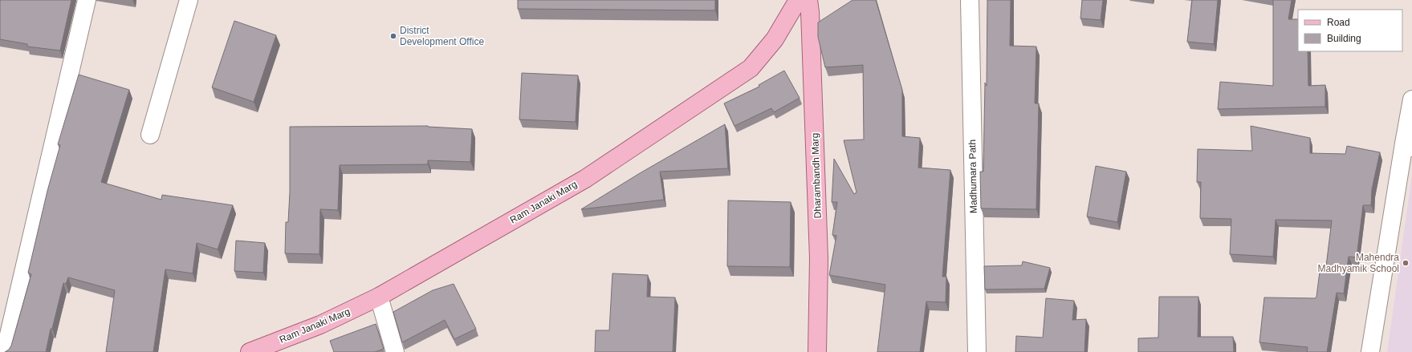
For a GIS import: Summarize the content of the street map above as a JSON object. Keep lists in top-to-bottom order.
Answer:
{
  "streets": {
    "main road": ["Dharambandh Marg", "Ram Janaki Marg"],
    "street": ["Madhumara Path"]
  },
  "places": ["District Development Office", "Mahendra Madhyamik School"],
  "legend": ["Road", "Building"]
}
